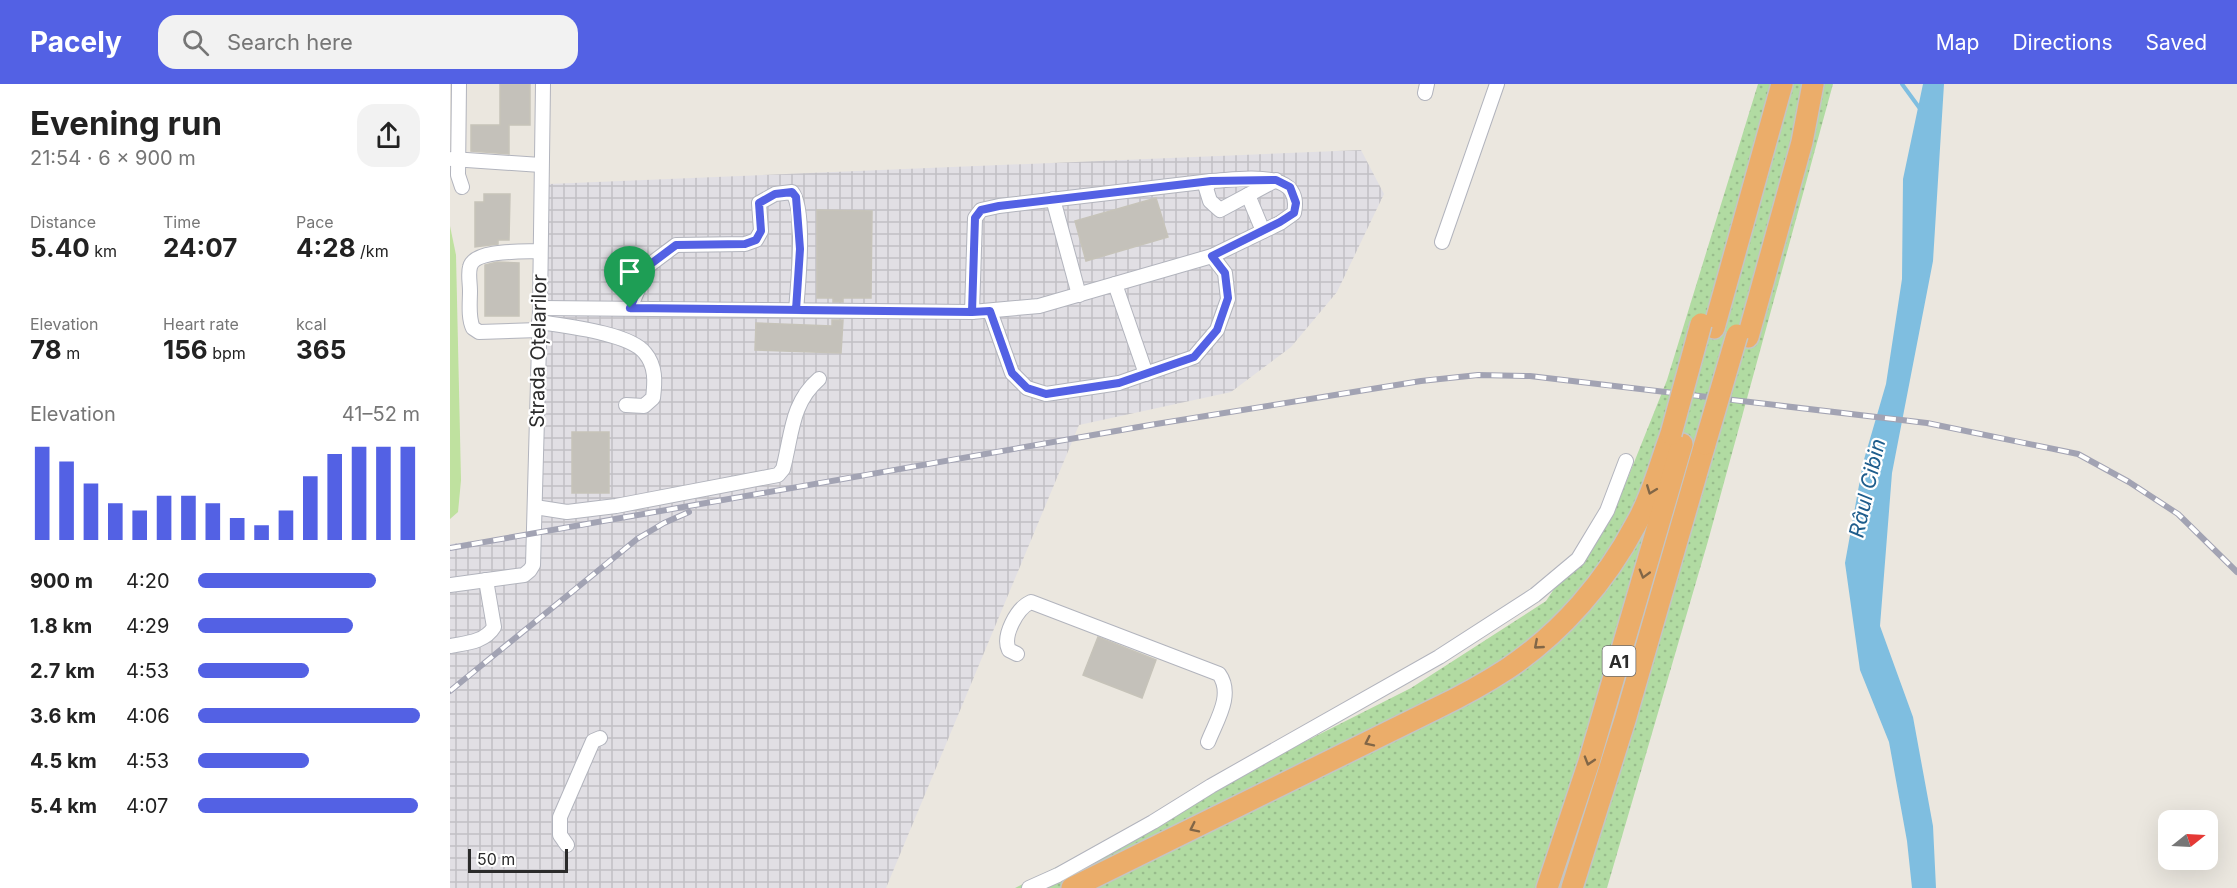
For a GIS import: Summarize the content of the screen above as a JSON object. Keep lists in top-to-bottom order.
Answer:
{
  "streets": {
    "highway": ["A1"],
    "street": ["Strada Oțelarilor"]
  },
  "water": ["Râul Cibin"],
  "scale_bar": "50 m",
  "north": "right",
  "page": {
    "header": "Pacely",
    "search": "Search here",
    "nav": ["Map", "Directions", "Saved"],
    "heading": ["Evening run", "21:54 · 6 × 900 m"],
    "stats": [
      ["Distance", "5.40 km"],
      ["Time", "24:07"],
      ["Pace", "4:28 /km"],
      ["Elevation", "78 m"],
      ["Heart rate", "156 bpm"],
      ["kcal", "365"]
    ],
    "chart": ["Elevation", "41–52 m"],
    "list": [
      {
        "name": "900 m",
        "note": "4:20"
      },
      {
        "name": "1.8 km",
        "note": "4:29"
      },
      {
        "name": "2.7 km",
        "note": "4:53"
      },
      {
        "name": "3.6 km",
        "note": "4:06"
      },
      {
        "name": "4.5 km",
        "note": "4:53"
      },
      {
        "name": "5.4 km",
        "note": "4:07"
      }
    ],
    "scale": "50 m"
  }
}
